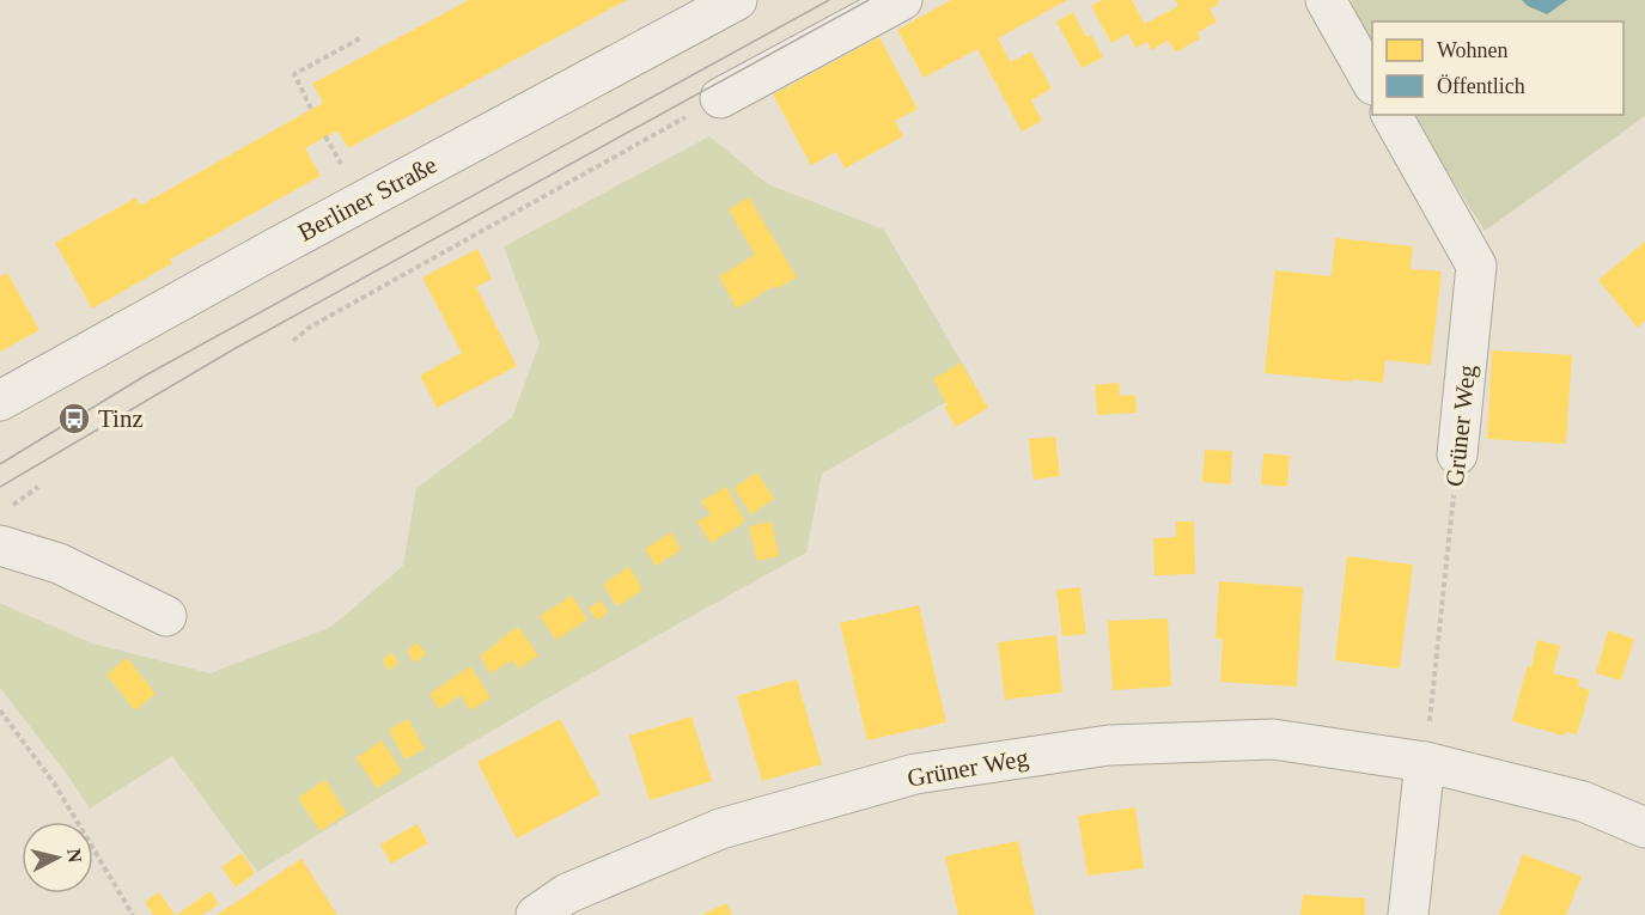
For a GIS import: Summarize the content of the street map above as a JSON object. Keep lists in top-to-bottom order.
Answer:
{
  "streets": {
    "street": ["Berliner Straße", "Grüner Weg"]
  },
  "places": {
    "bus stop": ["Tinz"]
  },
  "legend": ["Wohnen", "Öffentlich"],
  "north": "right"
}
